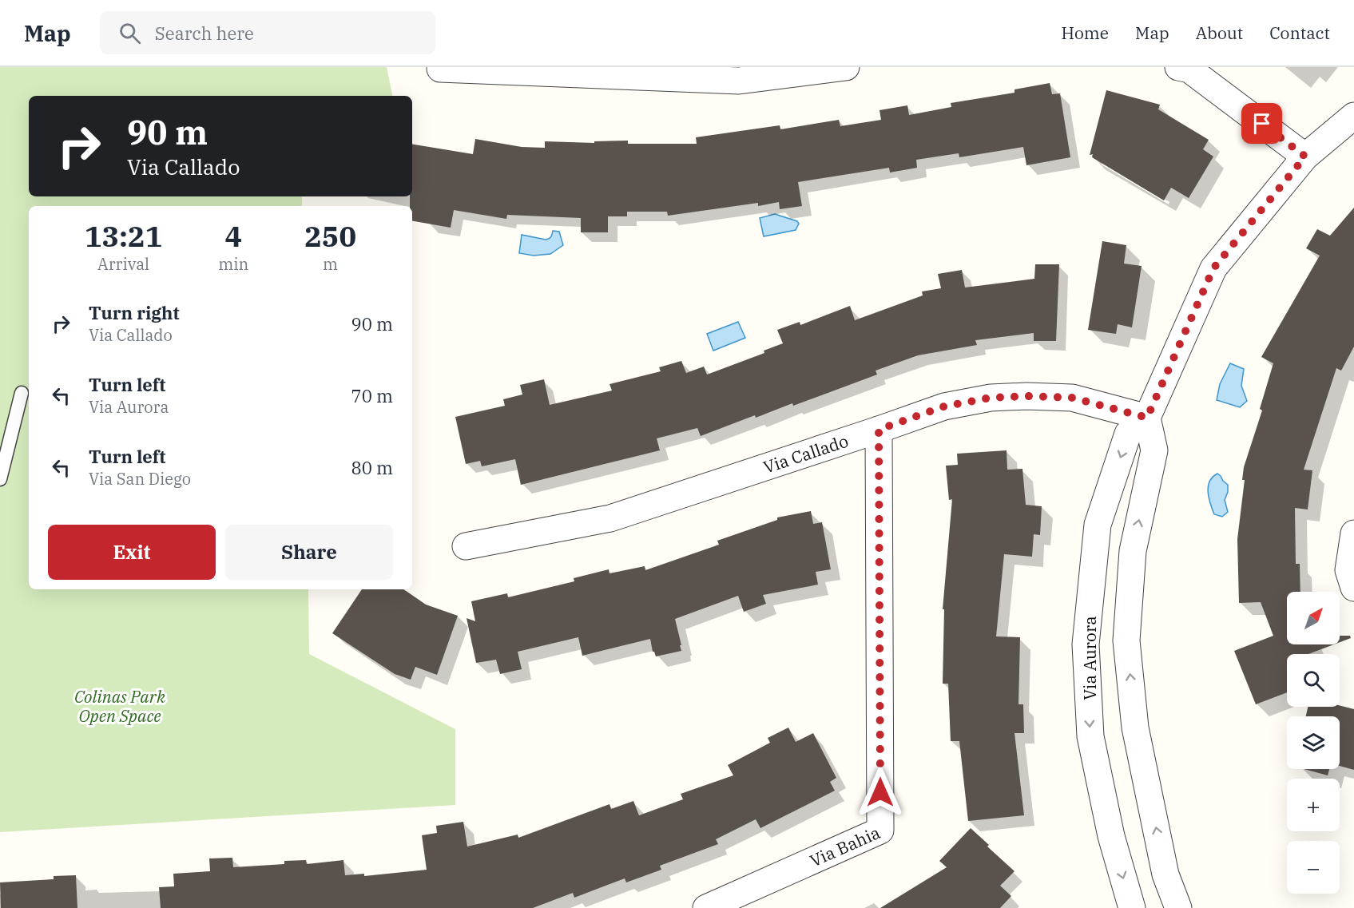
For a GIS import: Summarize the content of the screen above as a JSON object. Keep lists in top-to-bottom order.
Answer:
{
  "streets": {
    "street": ["Via Callado", "Via Aurora", "Via Bahia"]
  },
  "crossings": [
    ["Via Callado", "Via Aurora"],
    ["Via Callado", "Via Bahia"]
  ],
  "parks": ["Colinas Park Open Space"],
  "north": "top right",
  "page": {
    "header": "Map",
    "search": "Search here",
    "nav": [
      "Home",
      "Map",
      "About",
      "Contact"
    ],
    "turn": ["90 m", "Via Callado"],
    "eta": [
      "13:21",
      "Arrival",
      "4",
      "min",
      "250",
      "m"
    ],
    "list": [
      {
        "name": "Turn right",
        "note": "Via Callado",
        "value": "90 m"
      },
      {
        "name": "Turn left",
        "note": "Via Aurora",
        "value": "70 m"
      },
      {
        "name": "Turn left",
        "note": "Via San Diego",
        "value": "80 m"
      }
    ],
    "buttons": ["Exit", "Share"],
    "map_buttons": ["+", "−"]
  }
}
